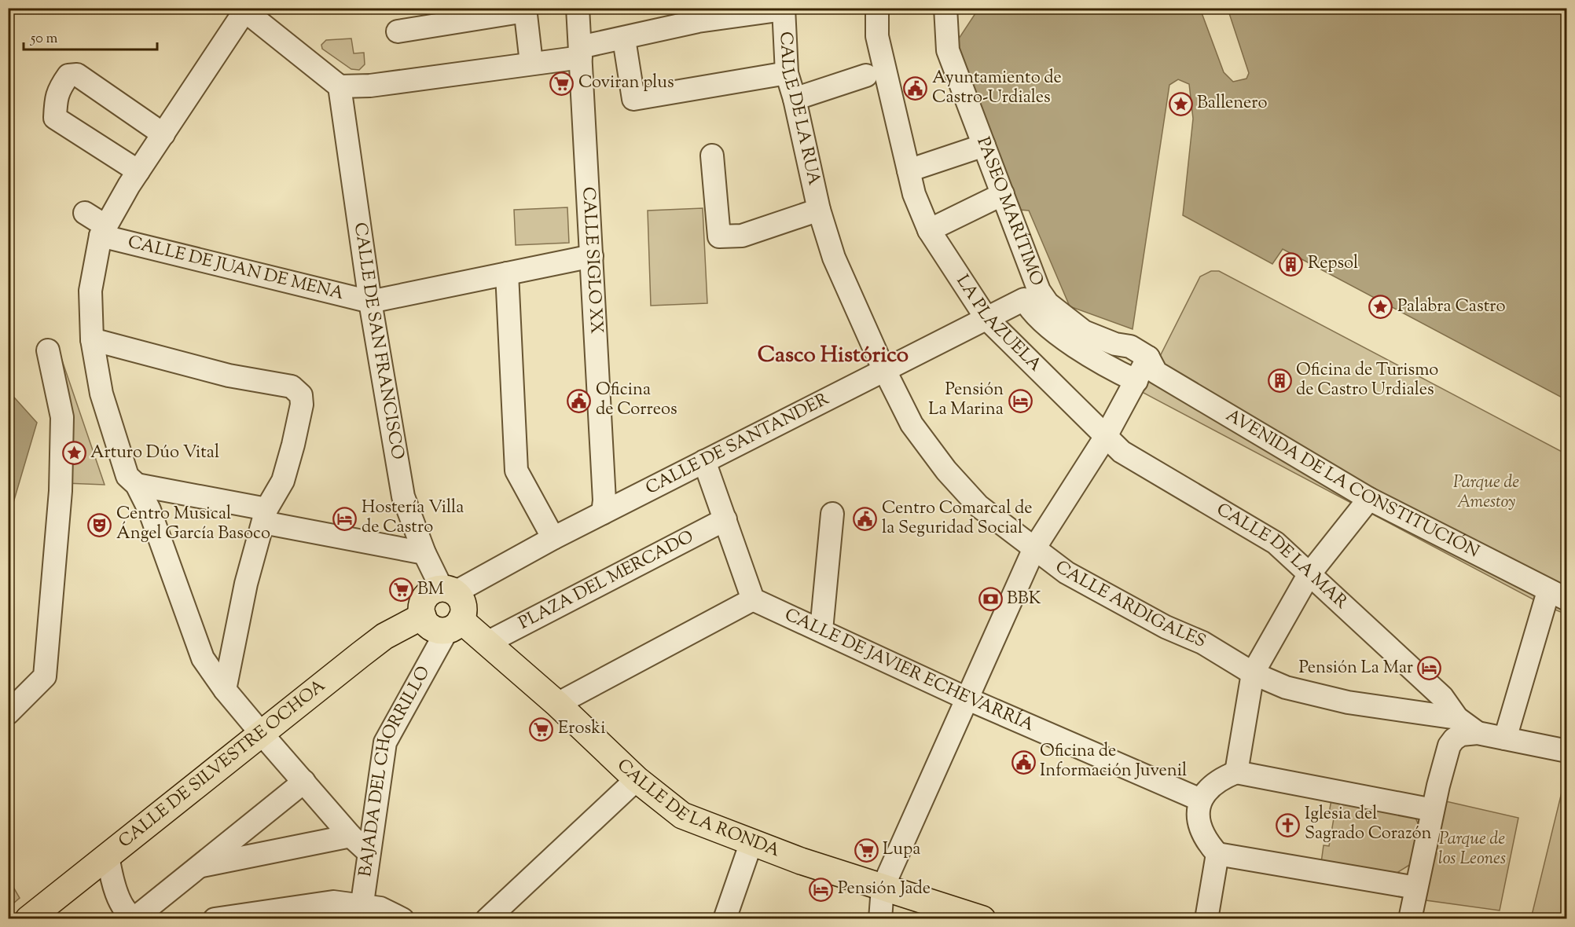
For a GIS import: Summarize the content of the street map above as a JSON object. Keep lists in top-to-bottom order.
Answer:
{
  "streets": {
    "highway": ["CALLE DE SILVESTRE OCHOA", "CALLE DE LA RONDA"],
    "street": [
      "CALLE DE LA RUA",
      "PASEO MARÍTIMO",
      "CALLE SIGLO XX",
      "CALLE DE JUAN DE MENA",
      "LA PLAZUELA",
      "CALLE DE SAN FRANCISCO",
      "CALLE DE SANTANDER",
      "AVENIDA DE LA CONSTITUCIÓN",
      "CALLE DE LA MAR",
      "PLAZA DEL MERCADO",
      "CALLE ARDIGALES",
      "CALLE DE JAVIER ECHEVARRÍA",
      "BAJADA DEL CHORRILLO"
    ]
  },
  "crossings": [
    ["CALLE DE LA RUA", "CALLE DE SANTANDER"],
    ["CALLE DE LA RUA", "CALLE ARDIGALES"],
    ["PASEO MARÍTIMO", "AVENIDA DE LA CONSTITUCIÓN"],
    ["CALLE SIGLO XX", "CALLE DE JUAN DE MENA"],
    ["CALLE SIGLO XX", "CALLE DE SANTANDER"],
    ["CALLE DE JUAN DE MENA", "CALLE DE SAN FRANCISCO"],
    ["LA PLAZUELA", "CALLE DE SANTANDER"],
    ["LA PLAZUELA", "CALLE DE LA MAR"],
    ["CALLE DE SAN FRANCISCO", "CALLE DE SANTANDER"],
    ["CALLE DE SAN FRANCISCO", "CALLE DE SILVESTRE OCHOA"],
    ["CALLE DE SAN FRANCISCO", "BAJADA DEL CHORRILLO"],
    ["CALLE DE SAN FRANCISCO", "CALLE DE LA RONDA"],
    ["CALLE DE SANTANDER", "CALLE ARDIGALES"],
    ["CALLE DE SANTANDER", "CALLE DE SILVESTRE OCHOA"],
    ["CALLE DE SANTANDER", "BAJADA DEL CHORRILLO"],
    ["CALLE DE SANTANDER", "CALLE DE LA RONDA"],
    ["CALLE DE LA MAR", "CALLE ARDIGALES"],
    ["PLAZA DEL MERCADO", "CALLE DE LA RONDA"],
    ["CALLE DE SILVESTRE OCHOA", "BAJADA DEL CHORRILLO"],
    ["CALLE DE SILVESTRE OCHOA", "CALLE DE LA RONDA"],
    ["BAJADA DEL CHORRILLO", "CALLE DE LA RONDA"]
  ],
  "districts": ["Casco Histórico"],
  "parks": ["Parque de Amestoy", "Parque de los Leones"],
  "places": {
    "supermarket": [
      "Coviran plus",
      "BM",
      "Eroski",
      "Lupa"
    ],
    "public building": [
      "Ayuntamiento de Castro-Urdiales",
      "Oficina de Correos",
      "Centro Comarcal de la Seguridad Social",
      "Oficina de Información Juvenil"
    ],
    "place": ["Ballenero", "Palabra Castro", "Arturo Dúo Vital"],
    "building": ["Repsol", "Oficina de Turismo de Castro Urdiales"],
    "hotel": [
      "Pensión La Marina",
      "Hostería Villa de Castro",
      "Pensión La Mar",
      "Pensión Jade"
    ],
    "theatre": ["Centro Musical Ángel García Basoco"],
    "bank": ["BBK"],
    "church": ["Iglesia del Sagrado Corazón"]
  },
  "scale_bar": "50 m"
}
